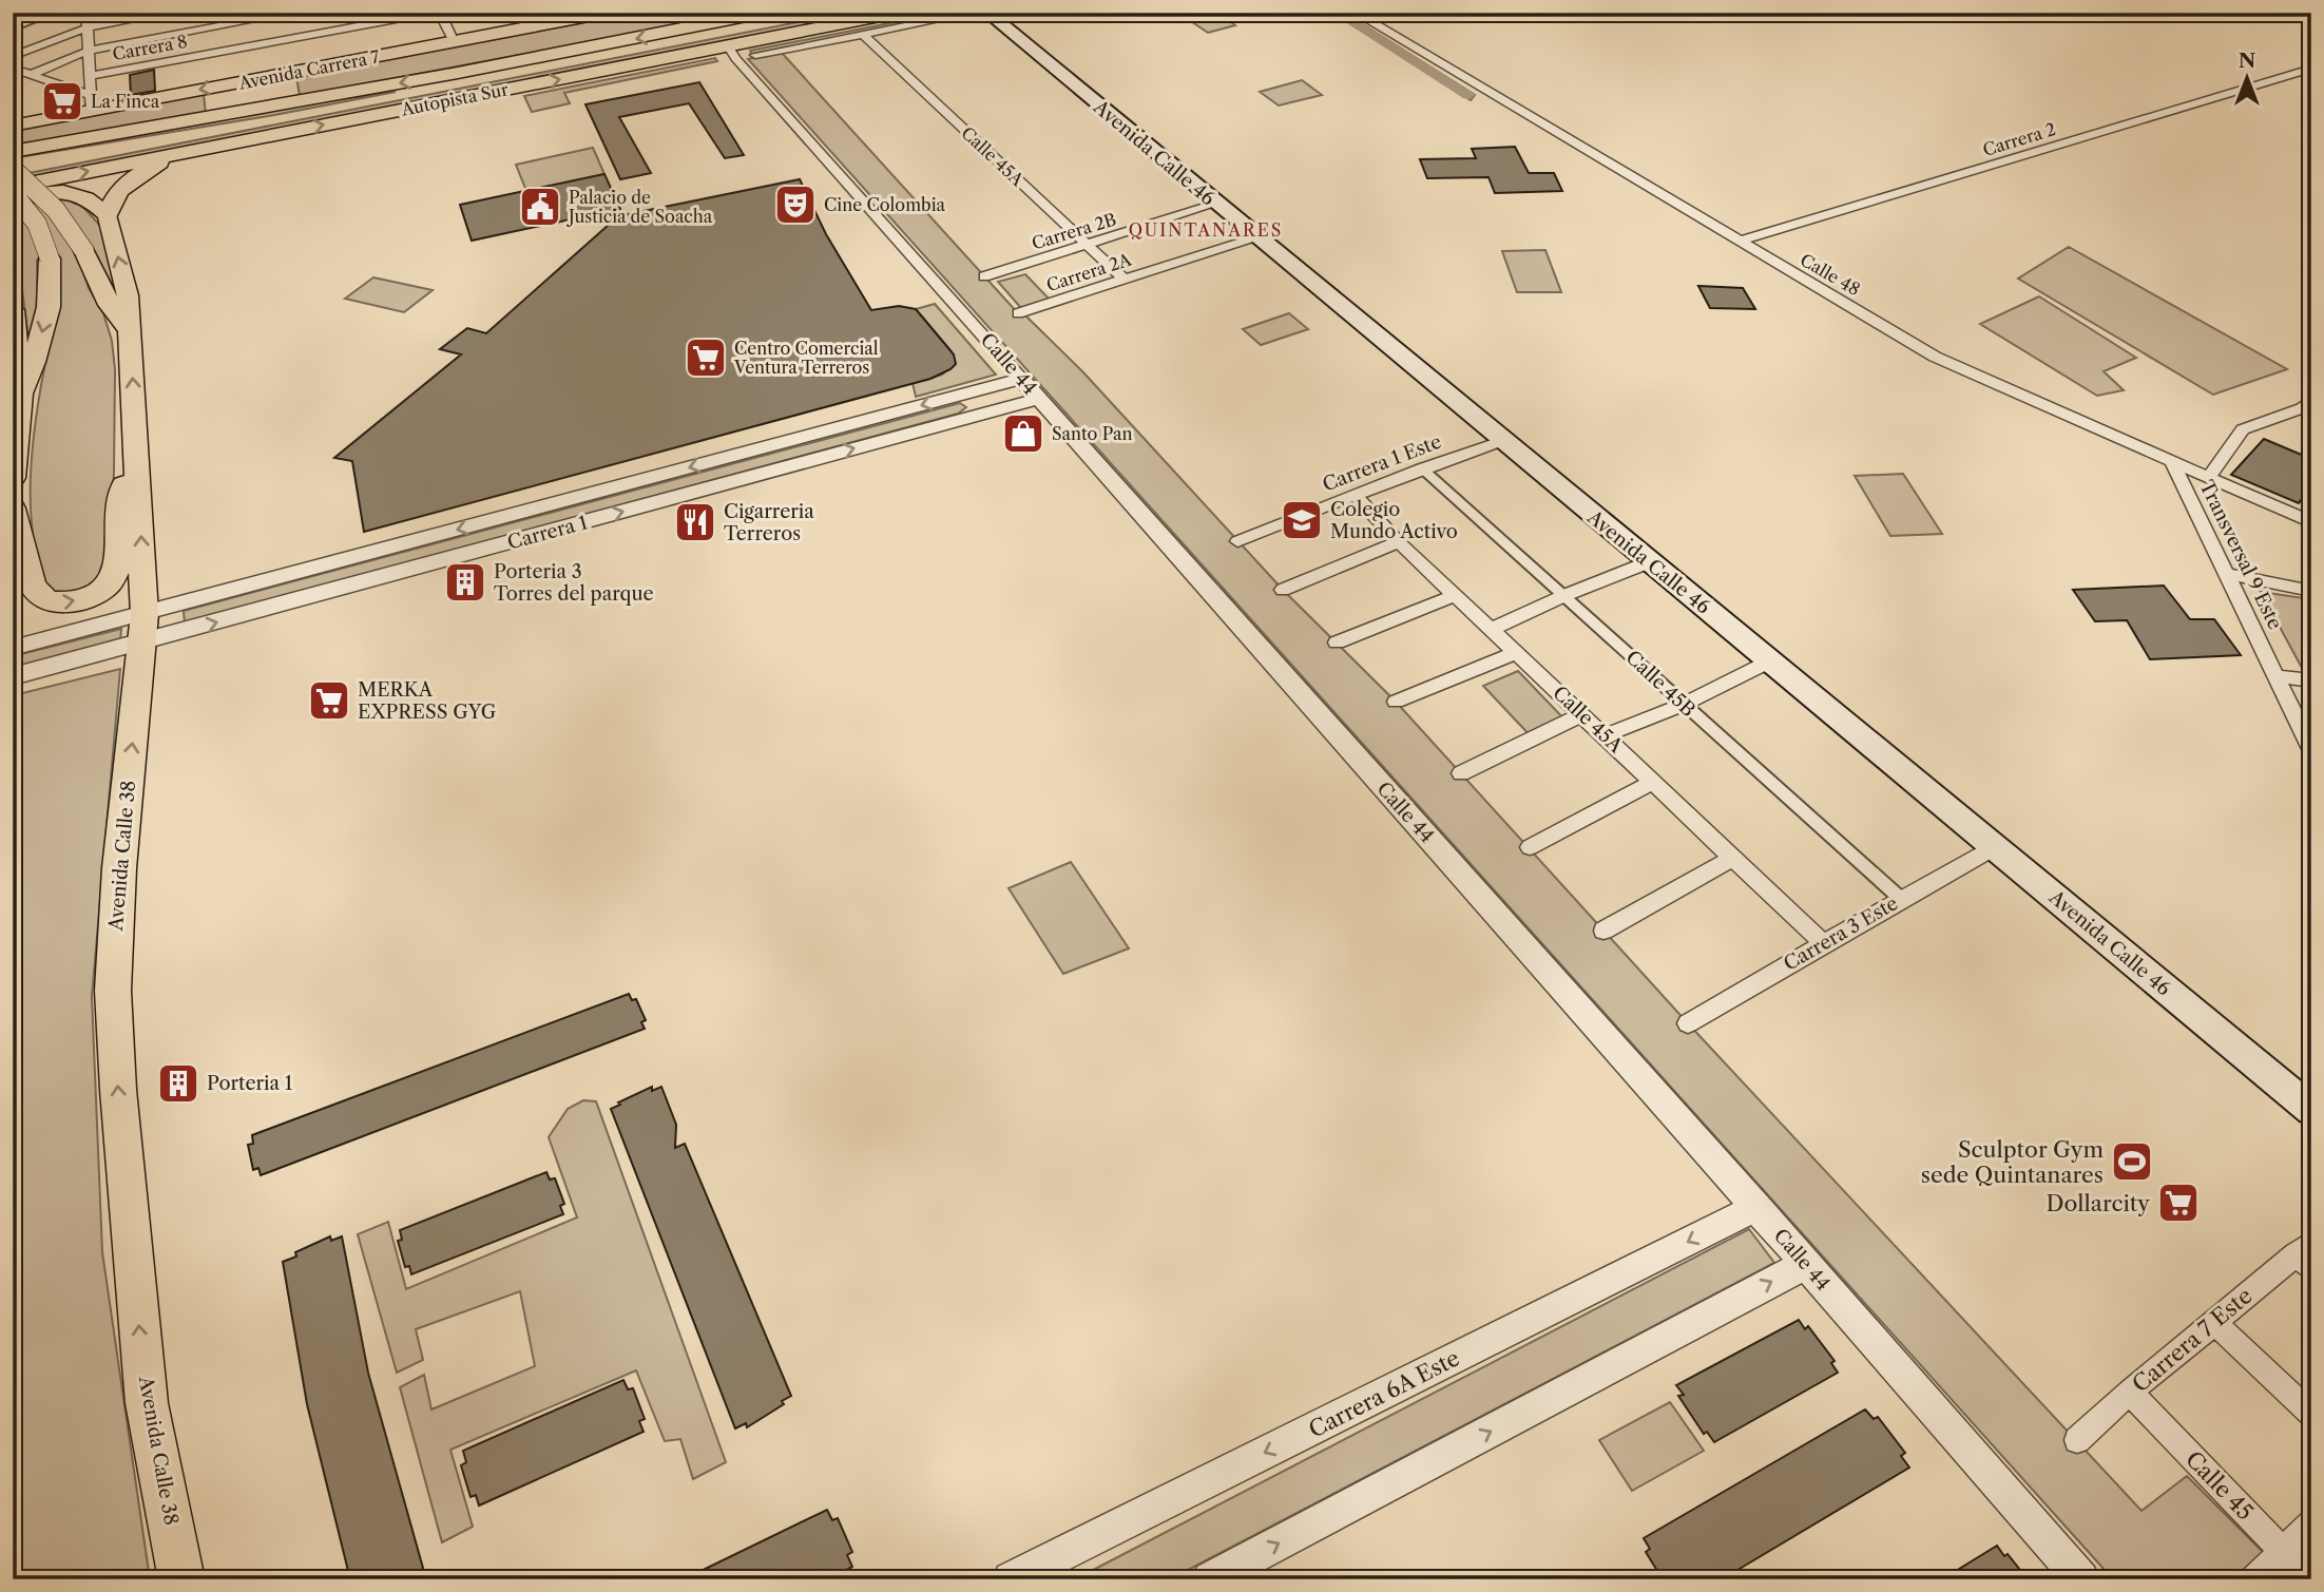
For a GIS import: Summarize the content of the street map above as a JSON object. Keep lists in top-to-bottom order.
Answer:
{
  "streets": {
    "main road": [
      "Avenida Carrera 7",
      "Autopista Sur",
      "Avenida Calle 46",
      "Avenida Calle 38"
    ],
    "street": [
      "Carrera 8",
      "Carrera 2",
      "Calle 45A",
      "Carrera 2B",
      "Carrera 2A",
      "Calle 48",
      "Calle 44",
      "Carrera 1 Este",
      "Carrera 1",
      "Transversal 9 Este",
      "Calle 45B",
      "Carrera 3 Este",
      "Carrera 7 Este",
      "Carrera 6A Este",
      "Calle 45"
    ]
  },
  "crossings": [
    ["Autopista Sur", "Calle 44"],
    ["Carrera 2", "Calle 48"],
    ["Avenida Calle 46", "Carrera 2B"],
    ["Avenida Calle 46", "Carrera 2A"],
    ["Avenida Calle 46", "Carrera 1 Este"],
    ["Avenida Calle 46", "Carrera 3 Este"],
    ["Calle 45A", "Carrera 2B"],
    ["Calle 45A", "Carrera 2A"],
    ["Calle 45A", "Carrera 1 Este"],
    ["Calle 45A", "Carrera 3 Este"],
    ["Calle 48", "Transversal 9 Este"],
    ["Calle 44", "Carrera 1"],
    ["Calle 44", "Carrera 6A Este"],
    ["Carrera 1 Este", "Calle 45B"],
    ["Carrera 1", "Avenida Calle 38"],
    ["Calle 45B", "Carrera 3 Este"],
    ["Carrera 7 Este", "Calle 45"]
  ],
  "one_way": ["Avenida Carrera 7", "Avenida Calle 38"],
  "districts": ["QUINTANARES"],
  "places": {
    "supermarket": [
      "La Finca",
      "Centro Comercial Ventura Terreros",
      "MERKA EXPRESS GYG",
      "Dollarcity"
    ],
    "theatre": ["Cine Colombia"],
    "public building": ["Palacio de Justicia de Soacha"],
    "shop": ["Santo Pan"],
    "school or university": ["Colegio Mundo Activo"],
    "restaurant": ["Cigarreria Terreros"],
    "building": ["Porteria 3 Torres del parque", "Porteria 1"],
    "sports": ["Sculptor Gym sede Quintanares"]
  },
  "north": "top"
}
